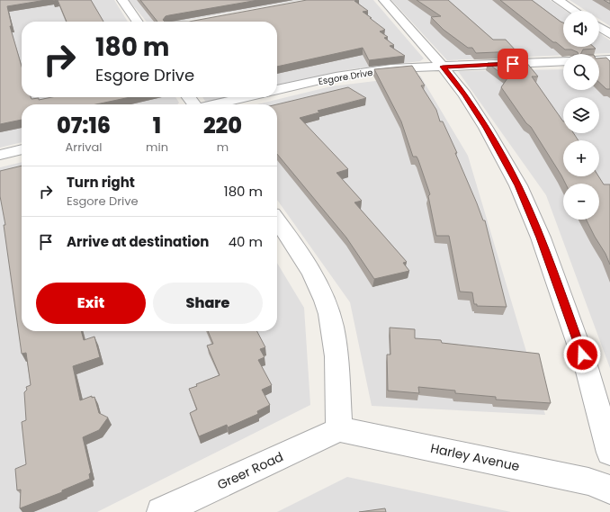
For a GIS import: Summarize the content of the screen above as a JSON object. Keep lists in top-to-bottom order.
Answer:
{
  "streets": {
    "street": ["Esgore Drive", "Harley Avenue", "Greer Road"]
  },
  "crossings": [
    ["Harley Avenue", "Greer Road"]
  ],
  "page": {
    "map_buttons": ["+", "−"],
    "turn": ["180 m", "Esgore Drive"],
    "eta": [
      "07:16",
      "Arrival",
      "1",
      "min",
      "220",
      "m"
    ],
    "list": [
      {
        "name": "Turn right",
        "note": "Esgore Drive",
        "value": "180 m"
      },
      {
        "name": "Arrive at destination",
        "value": "40 m"
      }
    ],
    "buttons": ["Exit", "Share"]
  }
}
